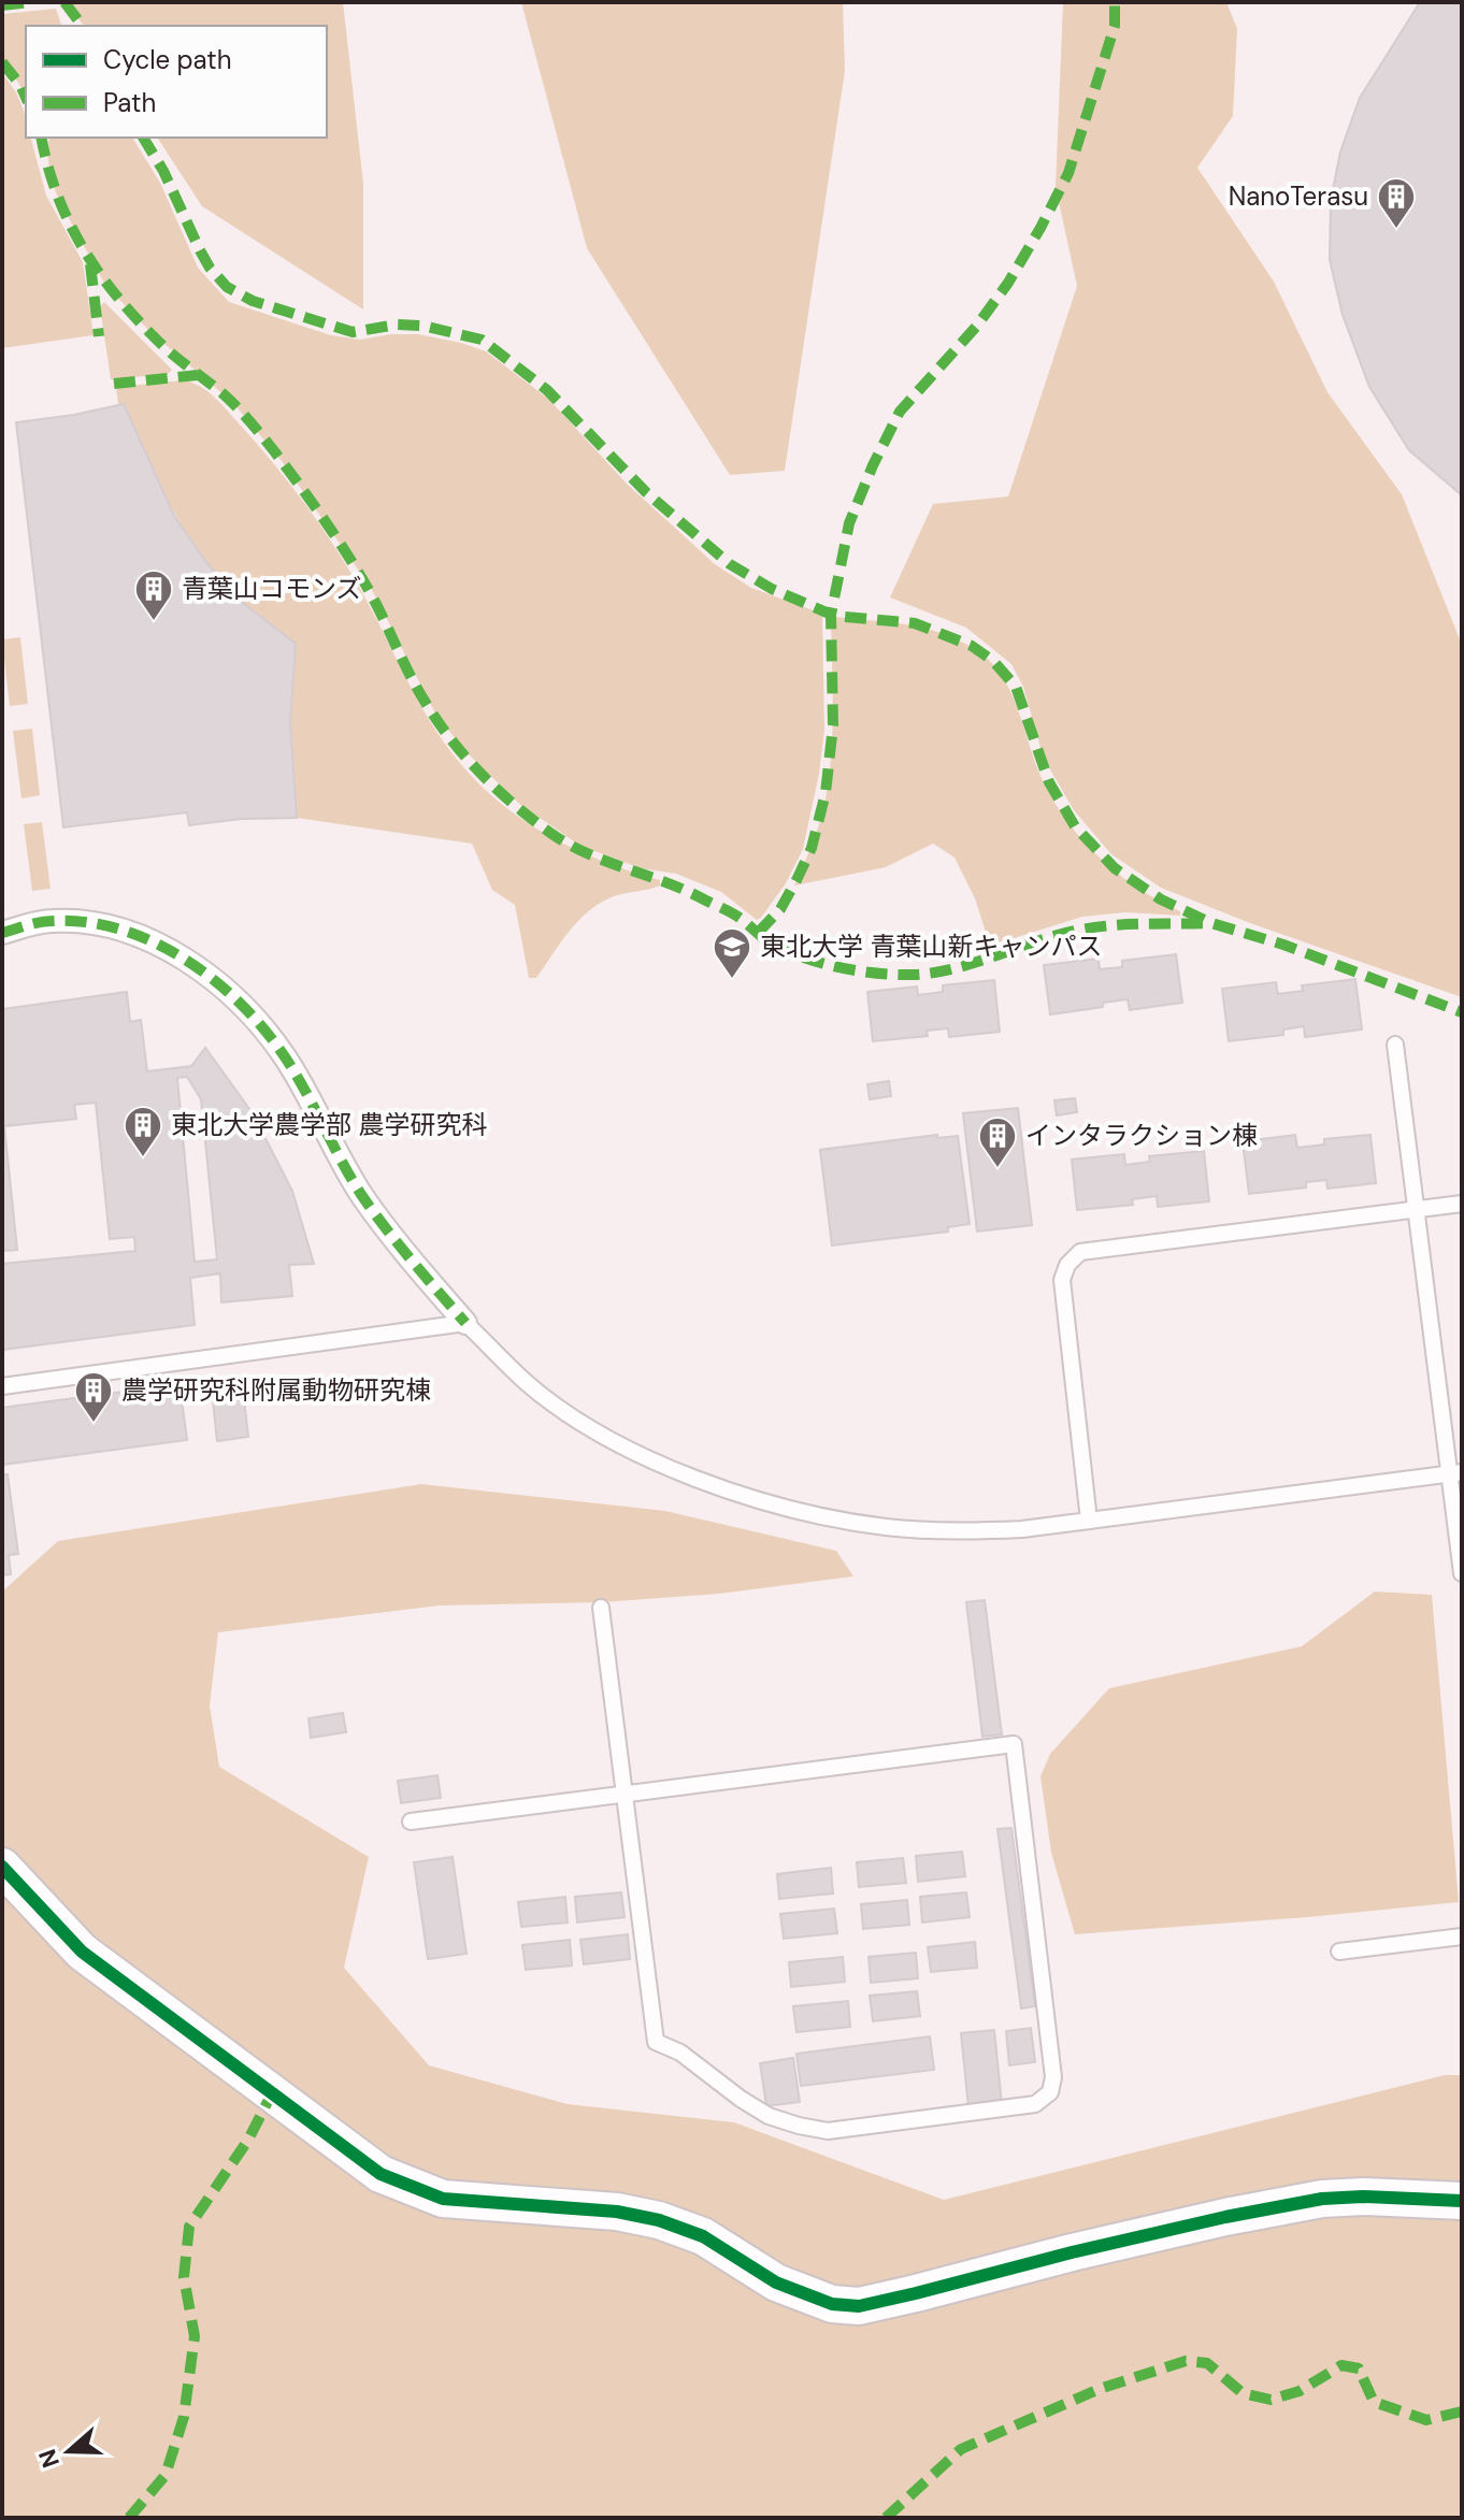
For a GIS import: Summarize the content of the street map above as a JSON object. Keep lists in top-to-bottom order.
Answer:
{
  "places": {
    "building": [
      "NanoTerasu",
      "青葉山コモンズ",
      "東北大学農学部 農学研究科",
      "インタラクション棟",
      "農学研究科附属動物研究棟"
    ],
    "school or university": ["東北大学 青葉山新キャンパス"]
  },
  "legend": ["Cycle path", "Path"],
  "north": "left"
}
